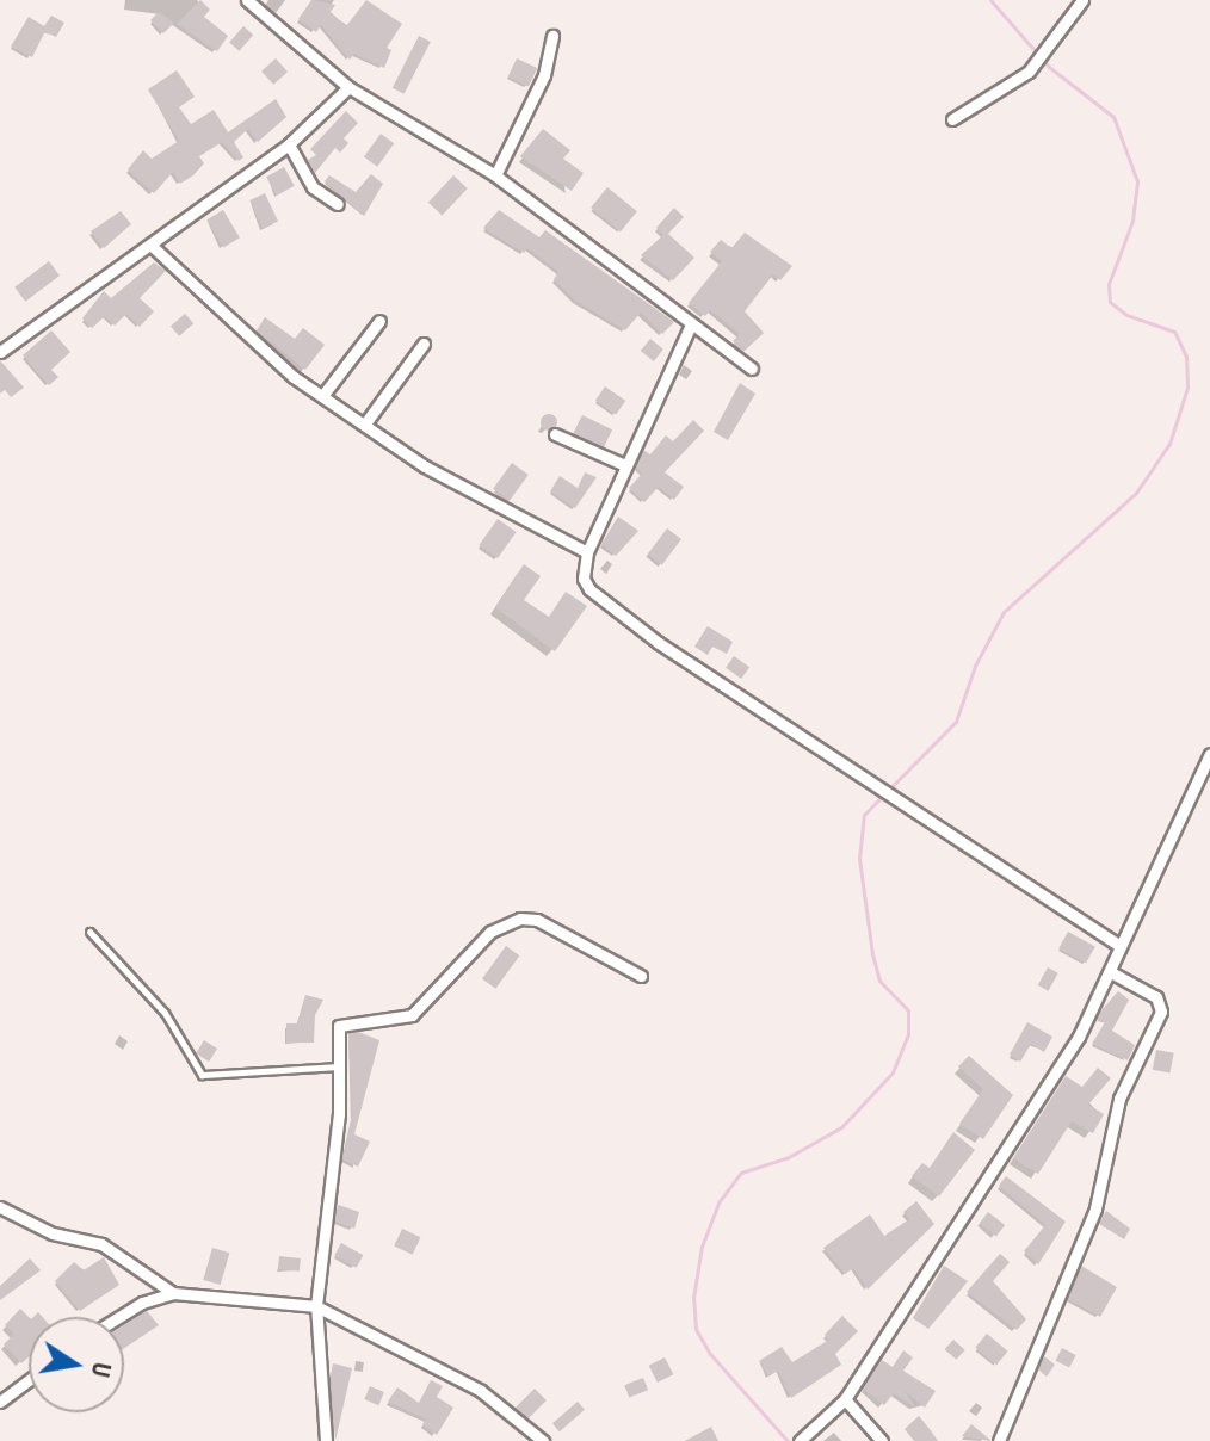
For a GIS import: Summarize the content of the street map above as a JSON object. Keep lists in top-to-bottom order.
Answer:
{
  "north": "right"
}
